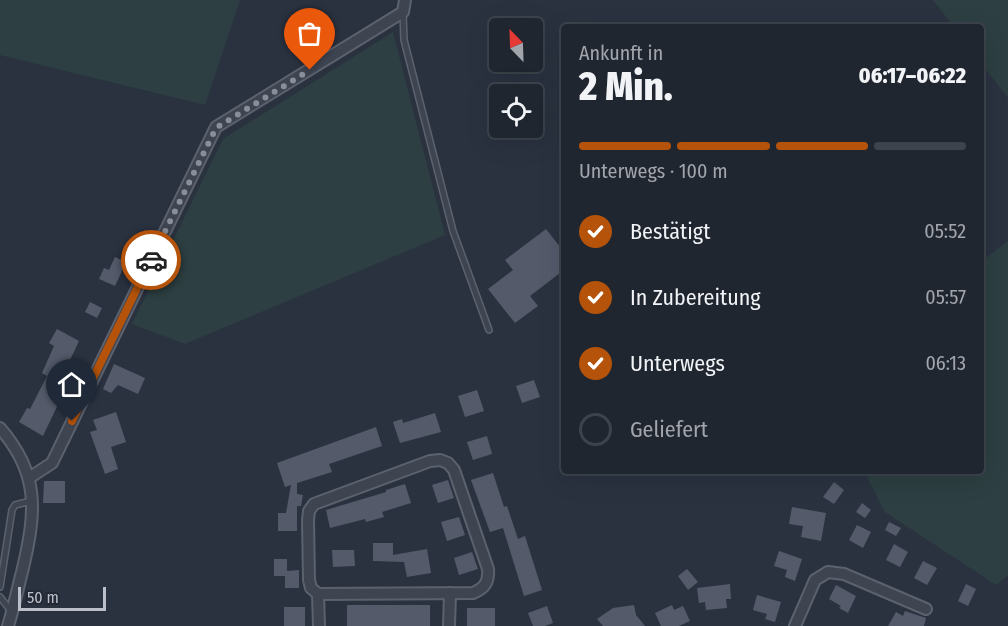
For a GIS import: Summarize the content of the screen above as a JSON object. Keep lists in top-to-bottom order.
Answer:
{
  "scale_bar": "50 m",
  "north": "top left",
  "page": {
    "heading": ["2 Min.", "Ankunft in", "06:17–06:22"],
    "bar": "Unterwegs · 100 m",
    "list": [
      ["Bestätigt", "05:52"],
      ["In Zubereitung", "05:57"],
      ["Unterwegs", "06:13"],
      "Geliefert"
    ],
    "scale": "50 m"
  }
}
